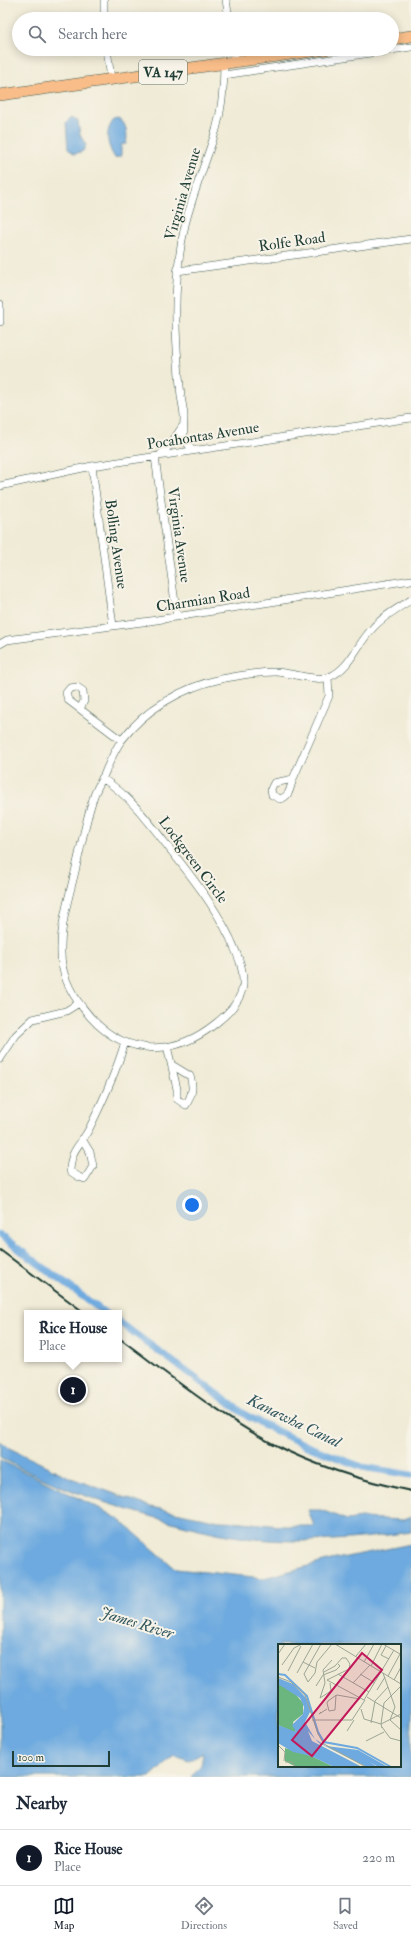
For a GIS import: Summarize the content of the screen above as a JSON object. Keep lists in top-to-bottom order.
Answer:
{
  "streets": {
    "main road": ["VA 147"],
    "street": [
      "Virginia Avenue",
      "Rolfe Road",
      "Pocahontas Avenue",
      "Bolling Avenue",
      "Charmian Road",
      "Lockgreen Circle"
    ]
  },
  "crossings": [
    ["VA 147", "Virginia Avenue"],
    ["Virginia Avenue", "Rolfe Road"],
    ["Virginia Avenue", "Pocahontas Avenue"],
    ["Virginia Avenue", "Charmian Road"],
    ["Pocahontas Avenue", "Bolling Avenue"],
    ["Bolling Avenue", "Charmian Road"]
  ],
  "water": ["Kanawha Canal", "James River"],
  "scale_bar": "100 m",
  "page": {
    "search": "Search here",
    "popup": ["Rice House", "Place"],
    "pins": "1",
    "scale": "100 m",
    "heading": "Nearby",
    "list": [
      {
        "mark": "1",
        "name": "Rice House",
        "note": "Place",
        "value": "220 m"
      }
    ],
    "nav": ["Map", "Directions", "Saved"]
  }
}
